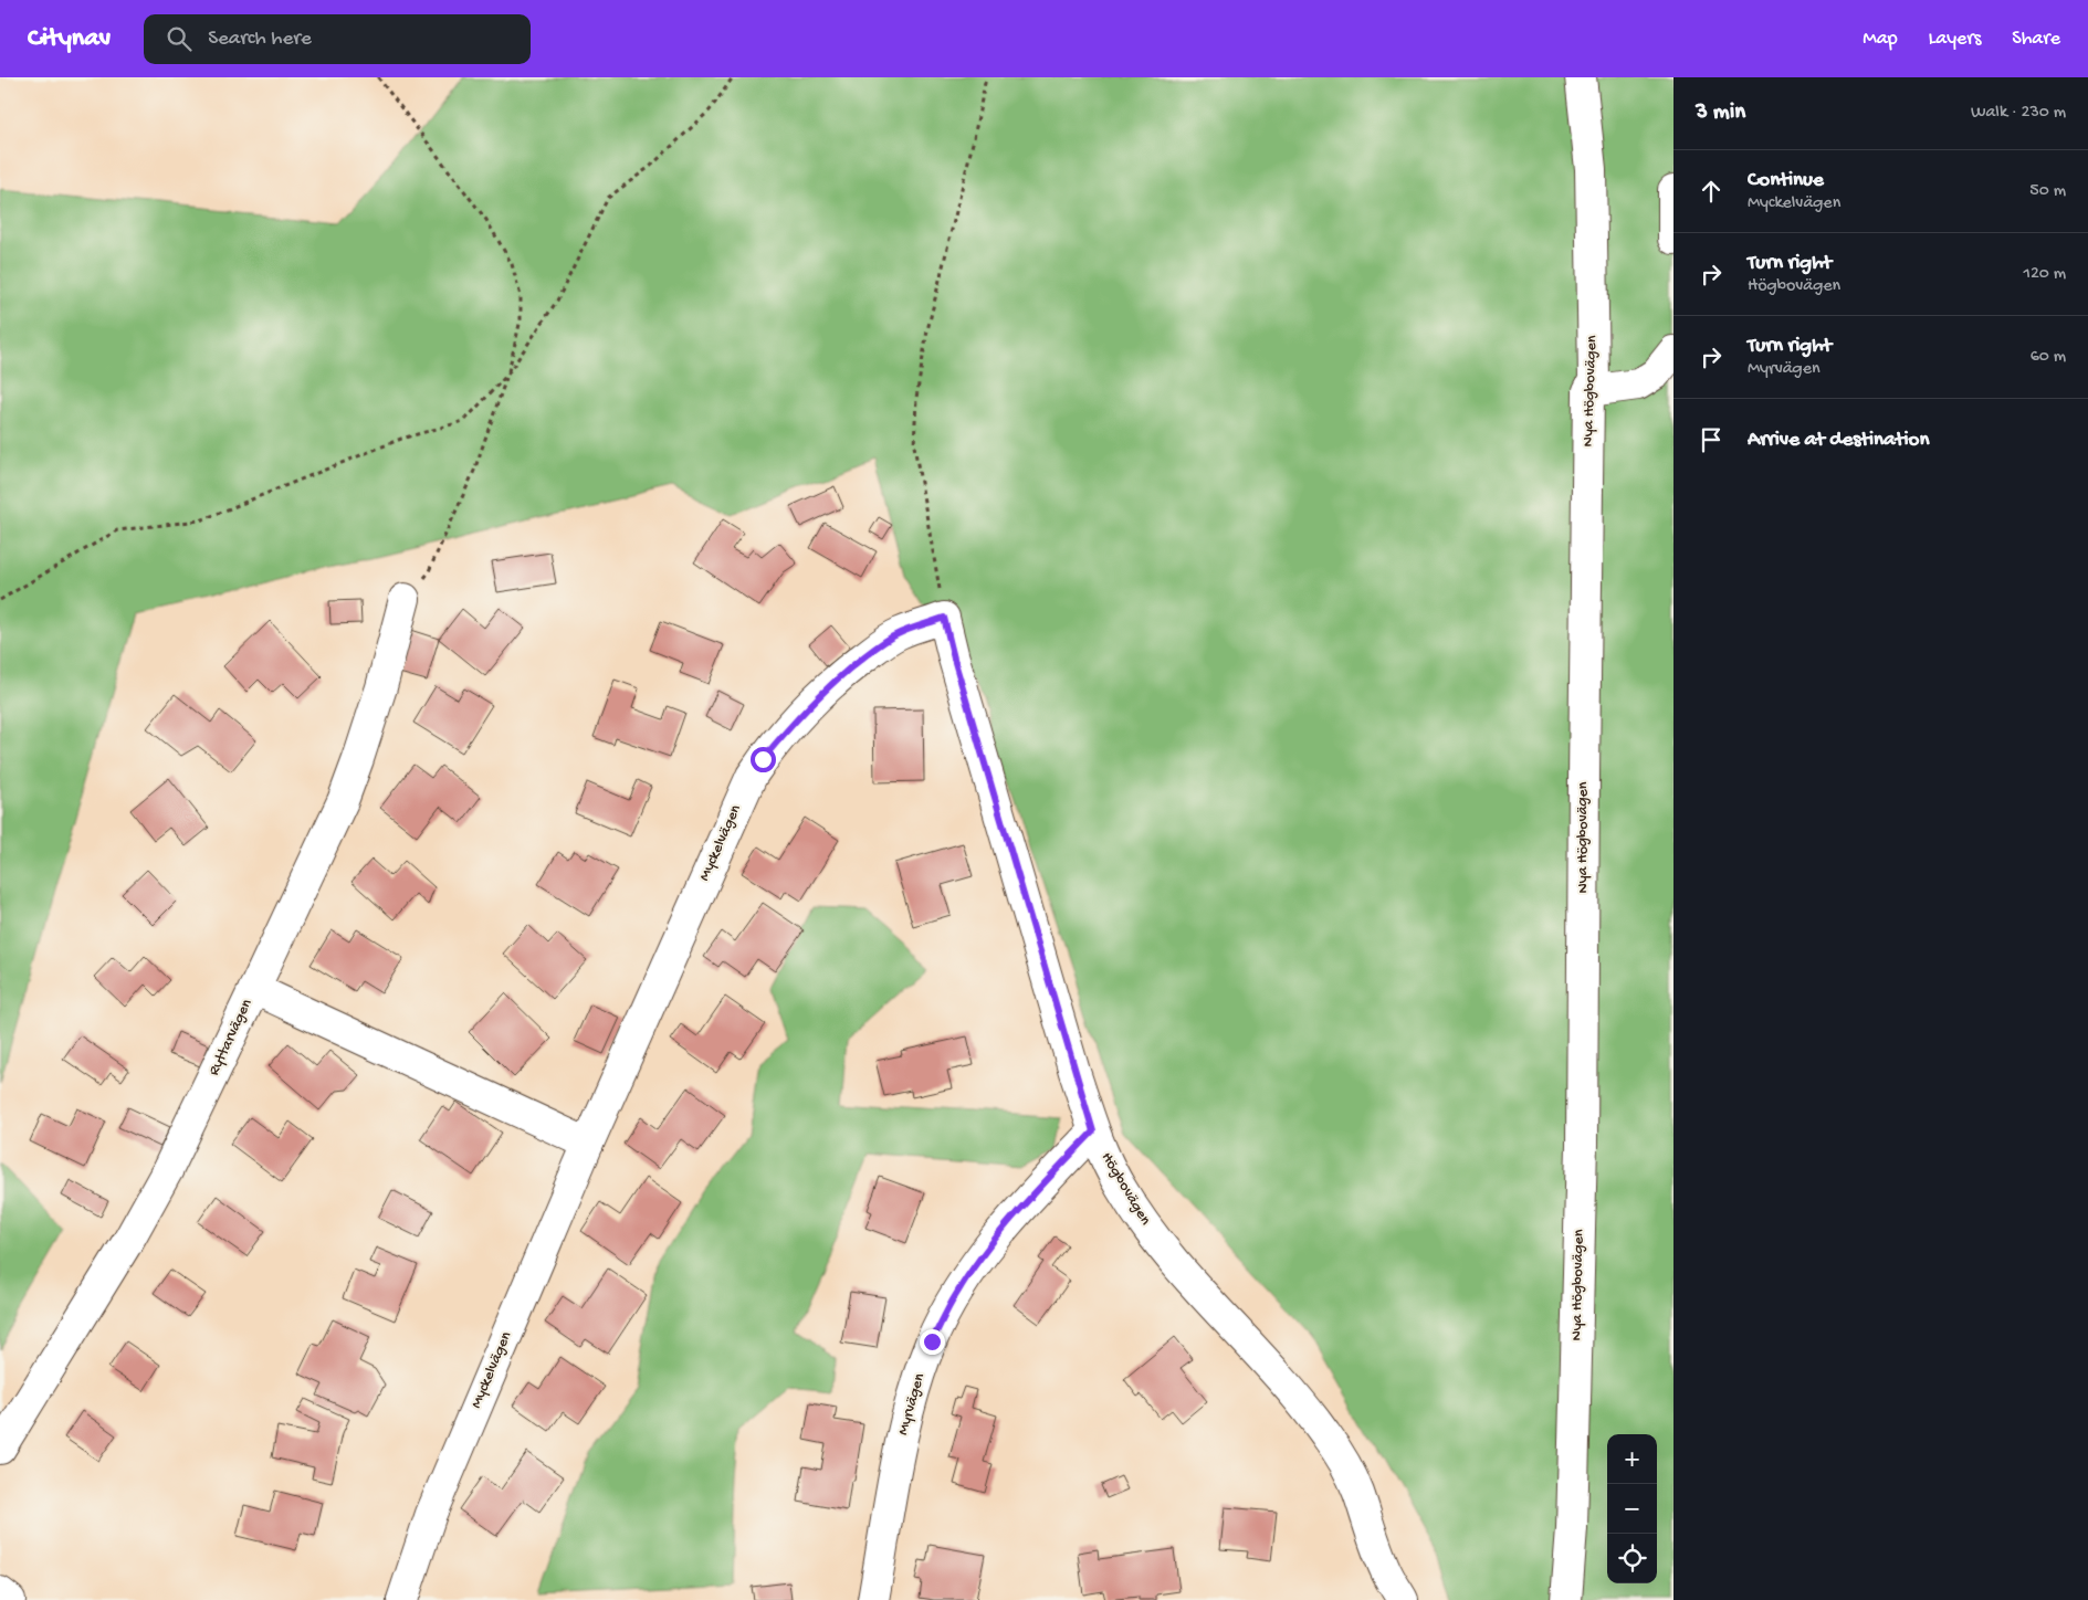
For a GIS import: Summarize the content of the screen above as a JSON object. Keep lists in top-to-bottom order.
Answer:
{
  "streets": {
    "street": [
      "Nya Högbovägen",
      "Myckelvägen",
      "Ryttarvägen",
      "Högbovägen",
      "Myrvägen"
    ]
  },
  "crossings": [
    ["Myckelvägen", "Högbovägen"],
    ["Högbovägen", "Myrvägen"]
  ],
  "page": {
    "header": "Citynav",
    "search": "Search here",
    "nav": ["Map", "Layers", "Share"],
    "heading": ["3 min", "Walk · 230 m"],
    "list": [
      ["Continue", "Myckelvägen", "50 m"],
      ["Turn right", "Högbovägen", "120 m"],
      ["Turn right", "Myrvägen", "60 m"],
      "Arrive at destination"
    ],
    "map_buttons": ["+", "−"]
  }
}
